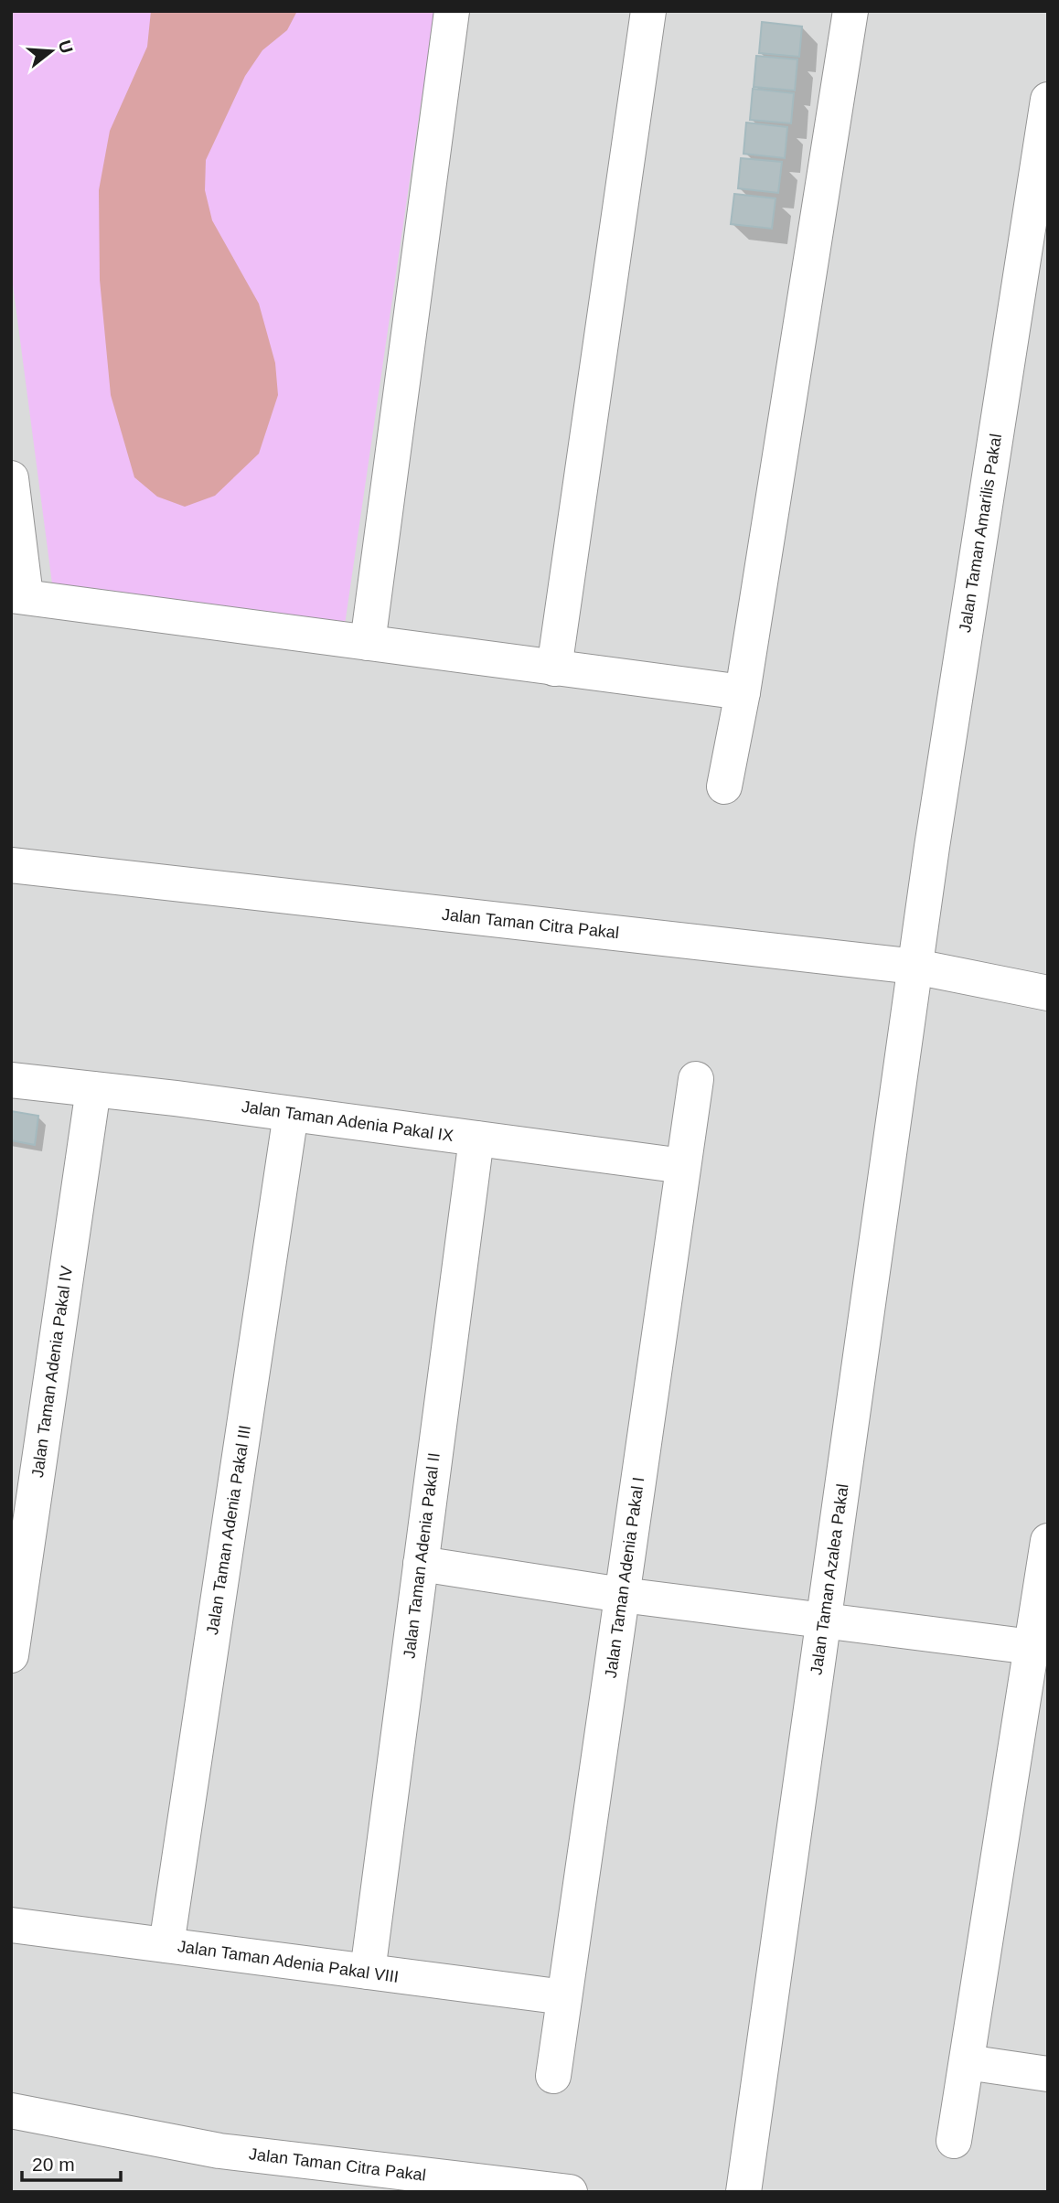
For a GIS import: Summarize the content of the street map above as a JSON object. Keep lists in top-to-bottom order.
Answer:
{
  "streets": {
    "street": [
      "Jalan Taman Amarilis Pakal",
      "Jalan Taman Citra Pakal",
      "Jalan Taman Adenia Pakal IX",
      "Jalan Taman Adenia Pakal IV",
      "Jalan Taman Adenia Pakal III",
      "Jalan Taman Adenia Pakal II",
      "Jalan Taman Adenia Pakal I",
      "Jalan Taman Azalea Pakal",
      "Jalan Taman Adenia Pakal VIII"
    ]
  },
  "crossings": [
    ["Jalan Taman Amarilis Pakal", "Jalan Taman Citra Pakal"],
    ["Jalan Taman Amarilis Pakal", "Jalan Taman Azalea Pakal"],
    ["Jalan Taman Citra Pakal", "Jalan Taman Azalea Pakal"],
    ["Jalan Taman Adenia Pakal IX", "Jalan Taman Adenia Pakal IV"],
    ["Jalan Taman Adenia Pakal IX", "Jalan Taman Adenia Pakal III"],
    ["Jalan Taman Adenia Pakal IX", "Jalan Taman Adenia Pakal II"],
    ["Jalan Taman Adenia Pakal IX", "Jalan Taman Adenia Pakal I"],
    ["Jalan Taman Adenia Pakal III", "Jalan Taman Adenia Pakal VIII"],
    ["Jalan Taman Adenia Pakal II", "Jalan Taman Adenia Pakal VIII"],
    ["Jalan Taman Adenia Pakal I", "Jalan Taman Adenia Pakal VIII"]
  ],
  "scale_bar": "20 m",
  "north": "right"
}
